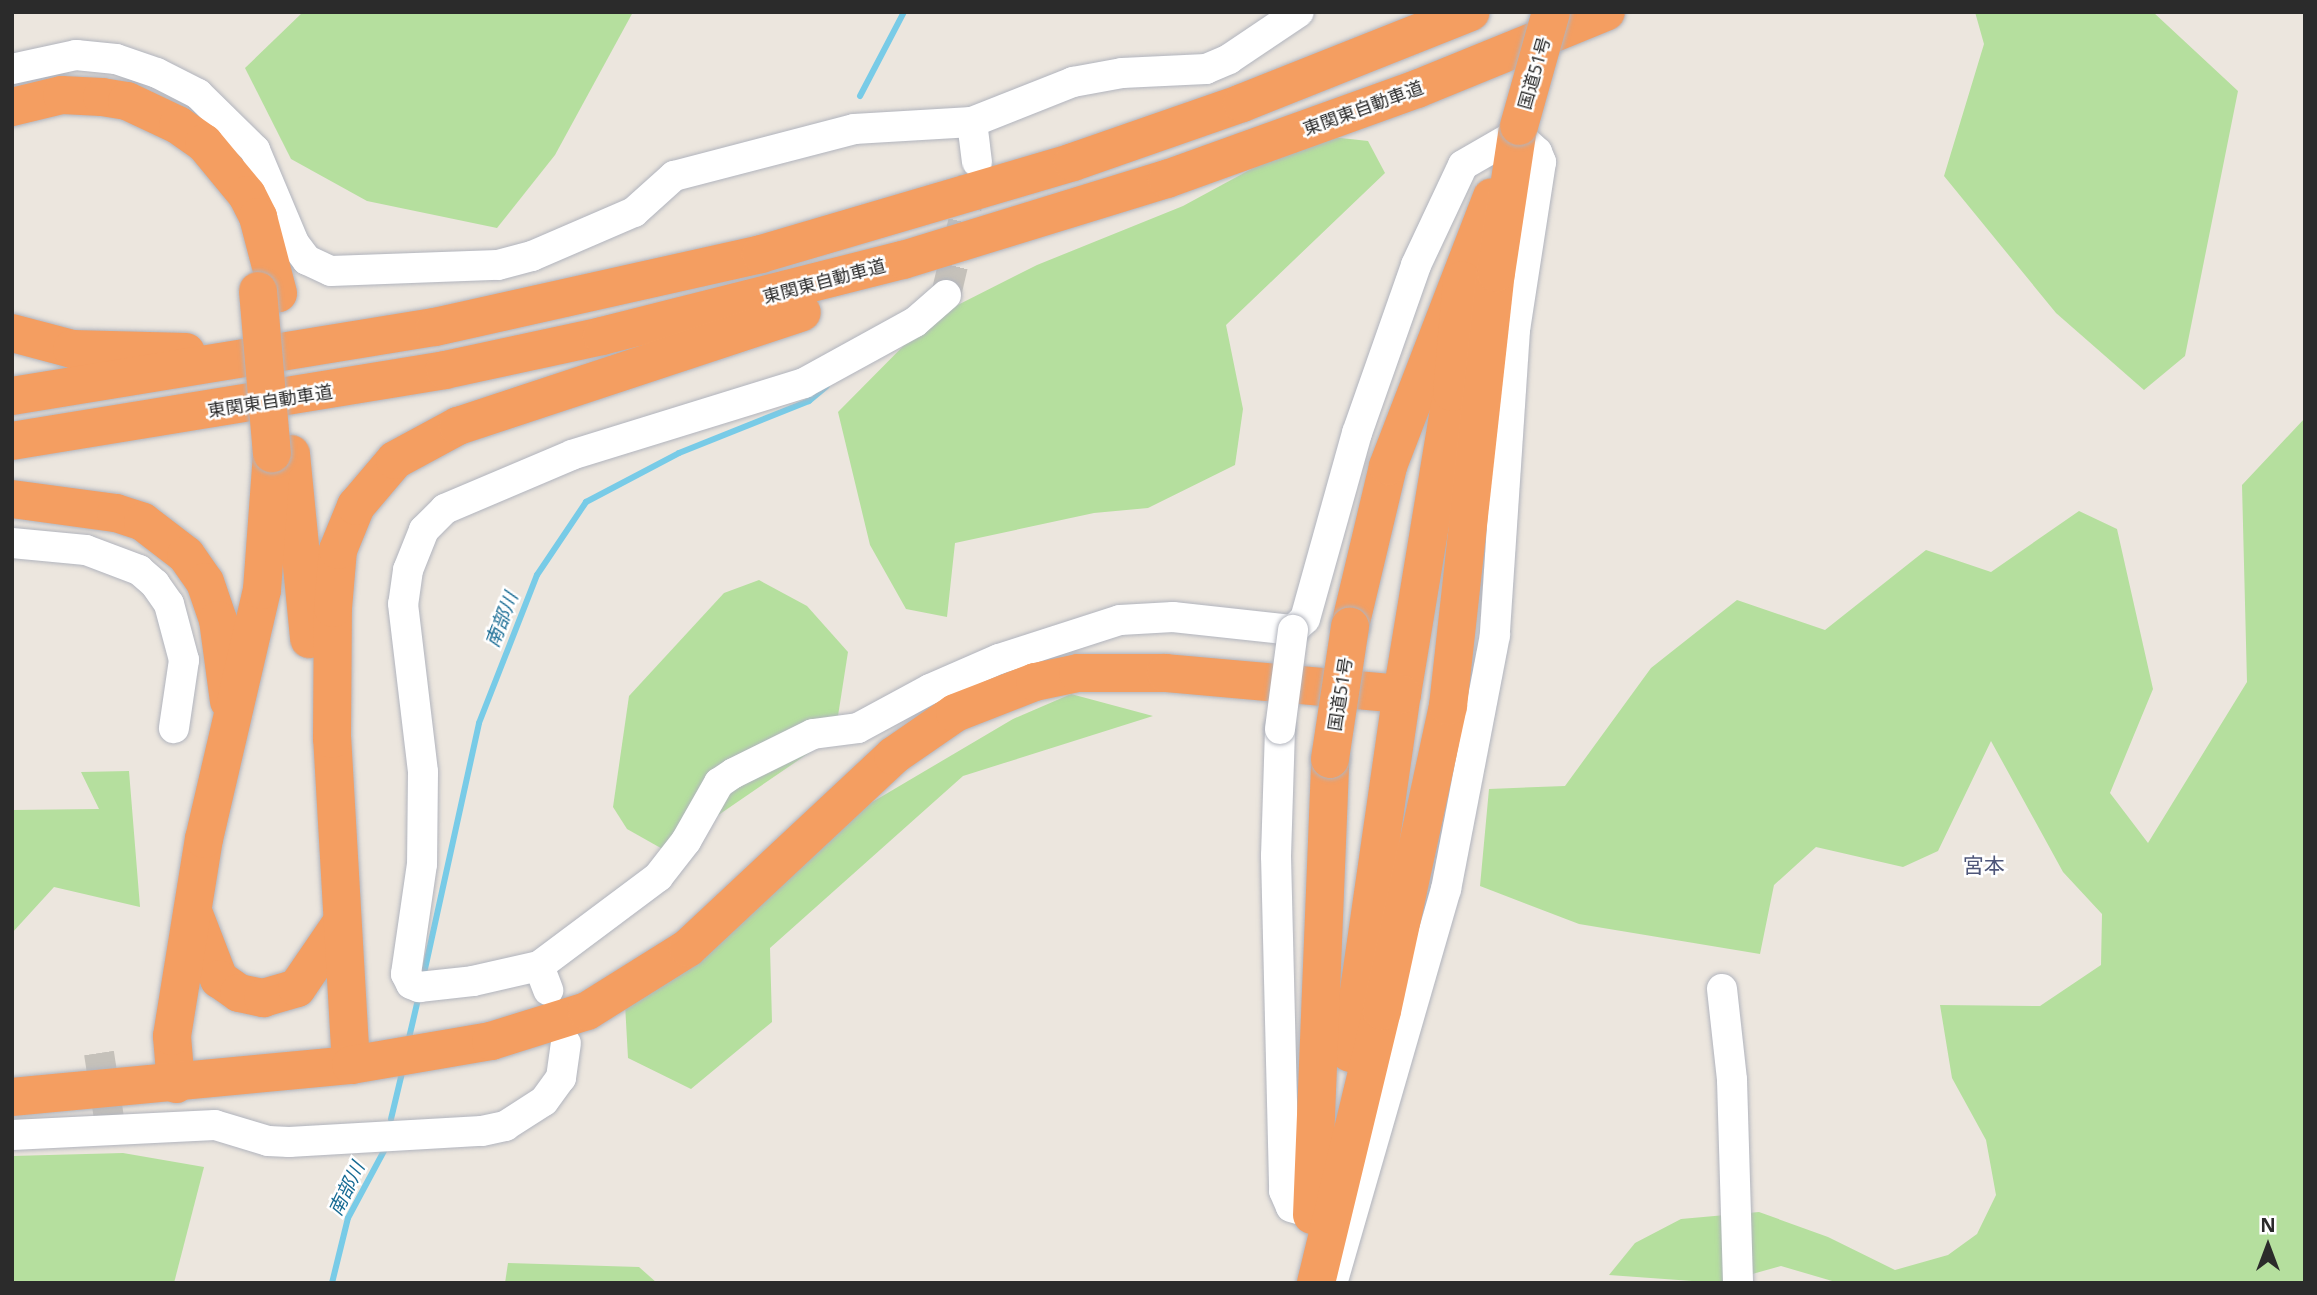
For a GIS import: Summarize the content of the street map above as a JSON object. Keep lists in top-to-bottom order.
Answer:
{
  "streets": {
    "highway": ["国道51号", "東関東自動車道"]
  },
  "districts": ["宮本"],
  "water": ["南部川"],
  "north": "top"
}
